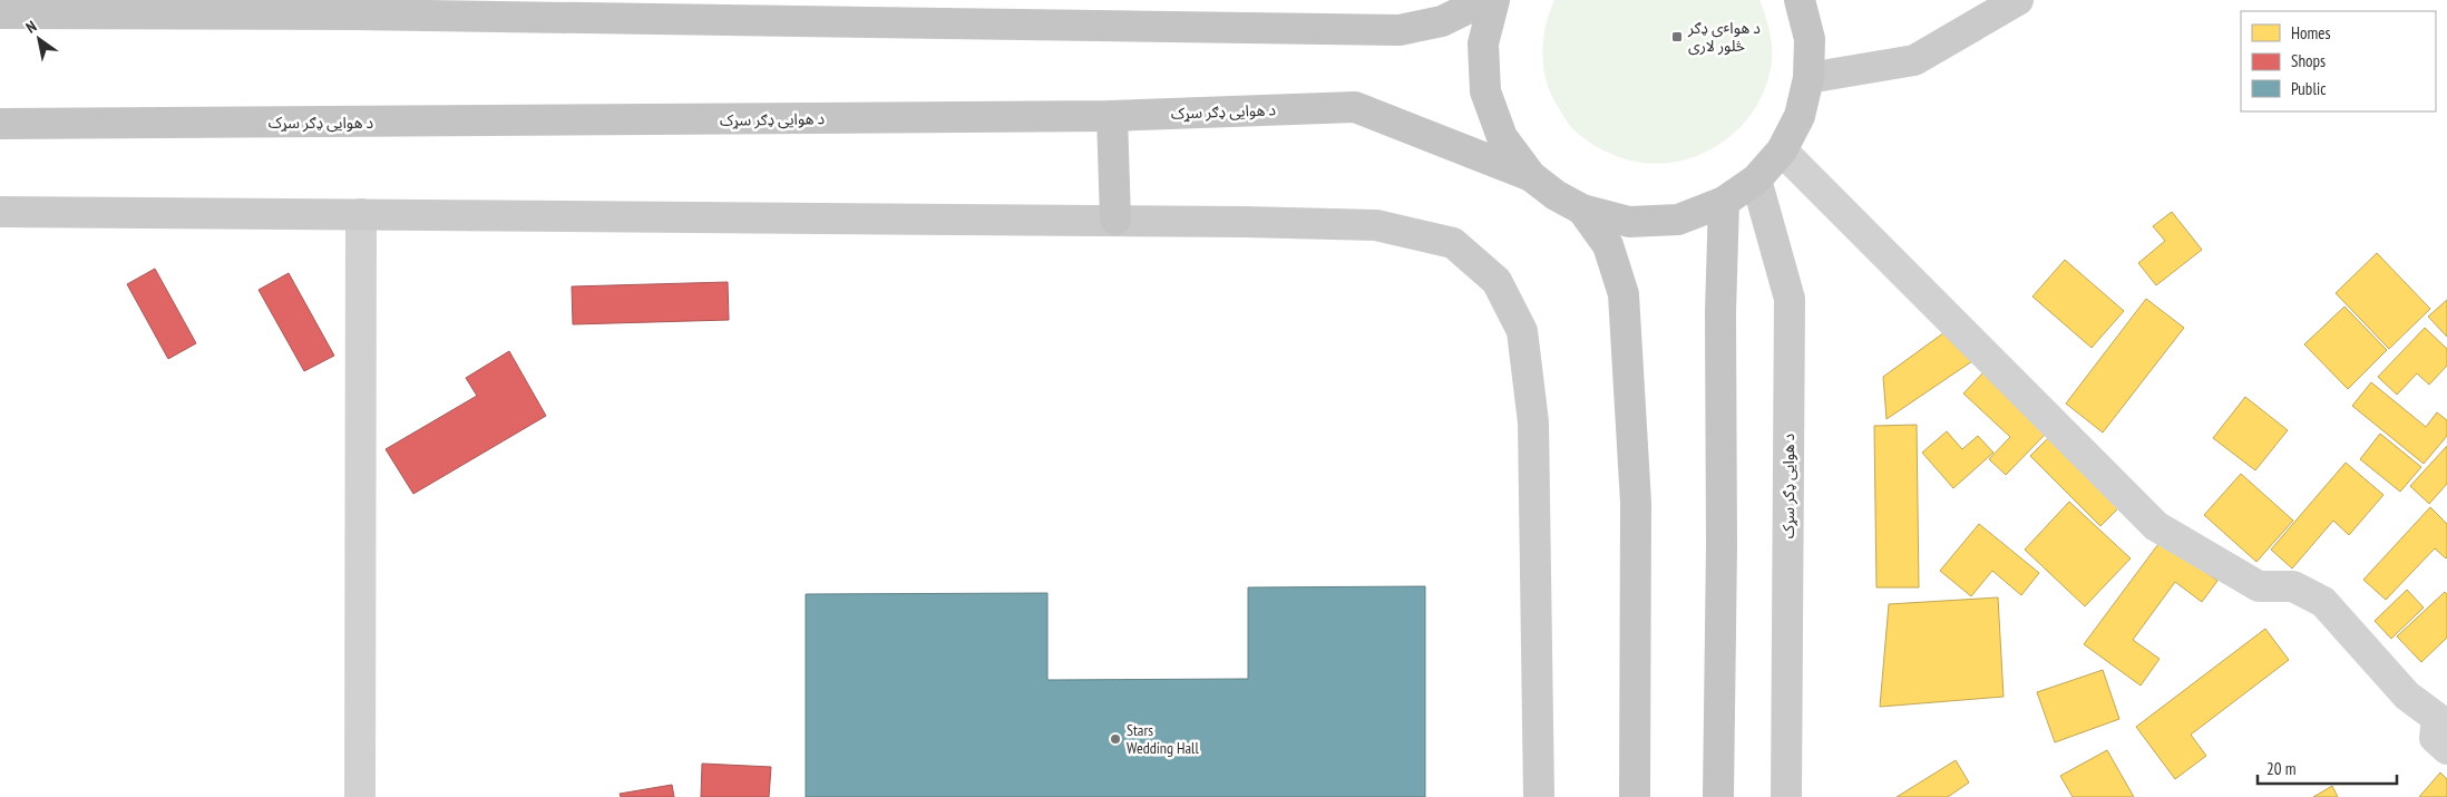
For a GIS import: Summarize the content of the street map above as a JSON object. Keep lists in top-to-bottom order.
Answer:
{
  "streets": {
    "main road": ["د هوایی ډګر سړک"]
  },
  "places": {
    "transit": ["د هواٸ ډګر څلور لارى"],
    "other": ["Stars Wedding Hall"]
  },
  "legend": ["Homes", "Shops", "Public"],
  "scale_bar": "20 m",
  "north": "top left"
}
